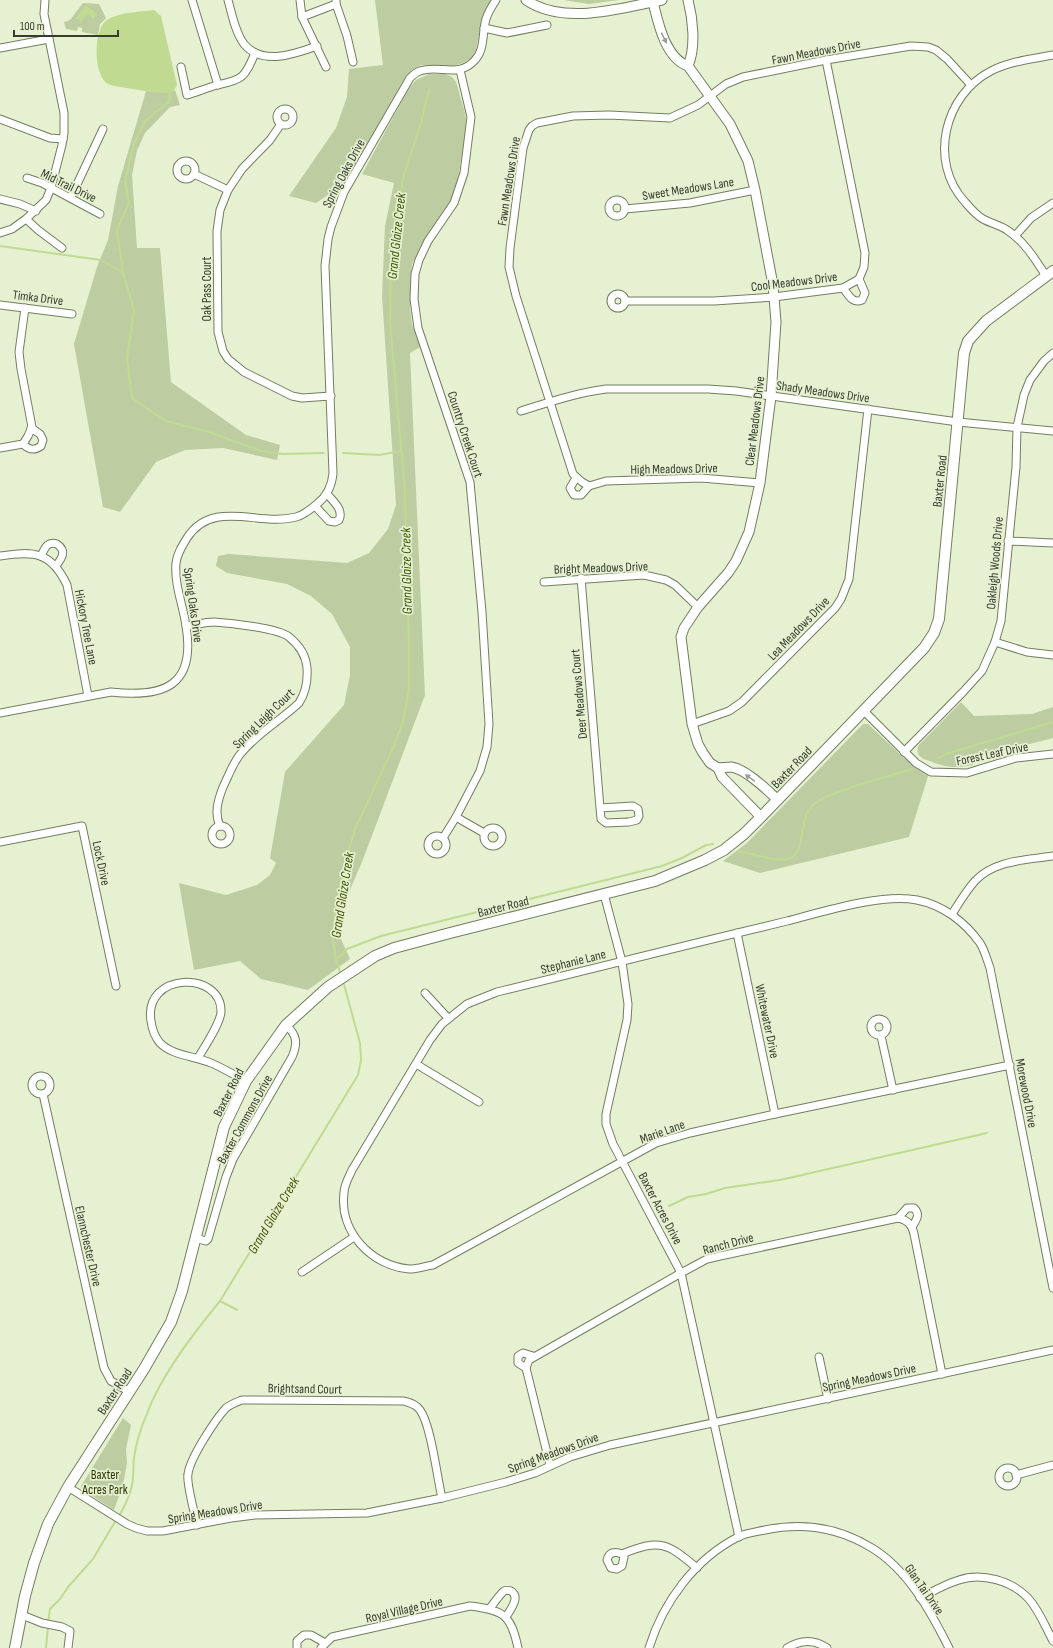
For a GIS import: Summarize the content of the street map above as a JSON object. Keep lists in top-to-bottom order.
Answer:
{
  "streets": {
    "main road": ["Baxter Road"],
    "street": [
      "Fawn Meadows Drive",
      "Spring Oaks Drive",
      "Mid Trail Drive",
      "Sweet Meadows Lane",
      "Cool Meadows Drive",
      "Oak Pass Court",
      "Timka Drive",
      "Shady Meadows Drive",
      "Clear Meadows Drive",
      "Country Creek Court",
      "High Meadows Drive",
      "Oakleigh Woods Drive",
      "Bright Meadows Drive",
      "Hickory Tree Lane",
      "Lea Meadows Drive",
      "Deer Meadows Court",
      "Spring Leigh Court",
      "Forest Leaf Drive",
      "Lock Drive",
      "Stephanie Lane",
      "Whitewater Drive",
      "Morewood Drive",
      "Baxter Commons Drive",
      "Marie Lane",
      "Baxter Acres Drive",
      "Ranch Drive",
      "Elannchester Drive",
      "Spring Meadows Drive",
      "Brightsand Court",
      "Glan Tai Drive",
      "Royal Village Drive"
    ]
  },
  "crossings": [
    ["Fawn Meadows Drive", "Shady Meadows Drive"],
    ["Fawn Meadows Drive", "Clear Meadows Drive"],
    ["Fawn Meadows Drive", "High Meadows Drive"],
    ["Spring Oaks Drive", "Oak Pass Court"],
    ["Spring Oaks Drive", "Country Creek Court"],
    ["Spring Oaks Drive", "Hickory Tree Lane"],
    ["Spring Oaks Drive", "Spring Leigh Court"],
    ["Sweet Meadows Lane", "Clear Meadows Drive"],
    ["Cool Meadows Drive", "Clear Meadows Drive"],
    ["Shady Meadows Drive", "Clear Meadows Drive"],
    ["Shady Meadows Drive", "Baxter Road"],
    ["Shady Meadows Drive", "Oakleigh Woods Drive"],
    ["Shady Meadows Drive", "Lea Meadows Drive"],
    ["Clear Meadows Drive", "High Meadows Drive"],
    ["Clear Meadows Drive", "Baxter Road"],
    ["Clear Meadows Drive", "Bright Meadows Drive"],
    ["Clear Meadows Drive", "Lea Meadows Drive"],
    ["Baxter Road", "Forest Leaf Drive"],
    ["Baxter Road", "Baxter Commons Drive"],
    ["Baxter Road", "Baxter Acres Drive"],
    ["Baxter Road", "Elannchester Drive"],
    ["Baxter Road", "Spring Meadows Drive"],
    ["Oakleigh Woods Drive", "Forest Leaf Drive"],
    ["Bright Meadows Drive", "Deer Meadows Court"],
    ["Stephanie Lane", "Whitewater Drive"],
    ["Stephanie Lane", "Morewood Drive"],
    ["Stephanie Lane", "Marie Lane"],
    ["Stephanie Lane", "Baxter Acres Drive"],
    ["Whitewater Drive", "Marie Lane"],
    ["Morewood Drive", "Marie Lane"],
    ["Marie Lane", "Baxter Acres Drive"],
    ["Baxter Acres Drive", "Ranch Drive"],
    ["Baxter Acres Drive", "Spring Meadows Drive"],
    ["Baxter Acres Drive", "Glan Tai Drive"],
    ["Spring Meadows Drive", "Brightsand Court"]
  ],
  "water": ["Grand Glaize Creek"],
  "parks": ["Baxter Acres Park"],
  "scale_bar": "100 m"
}
